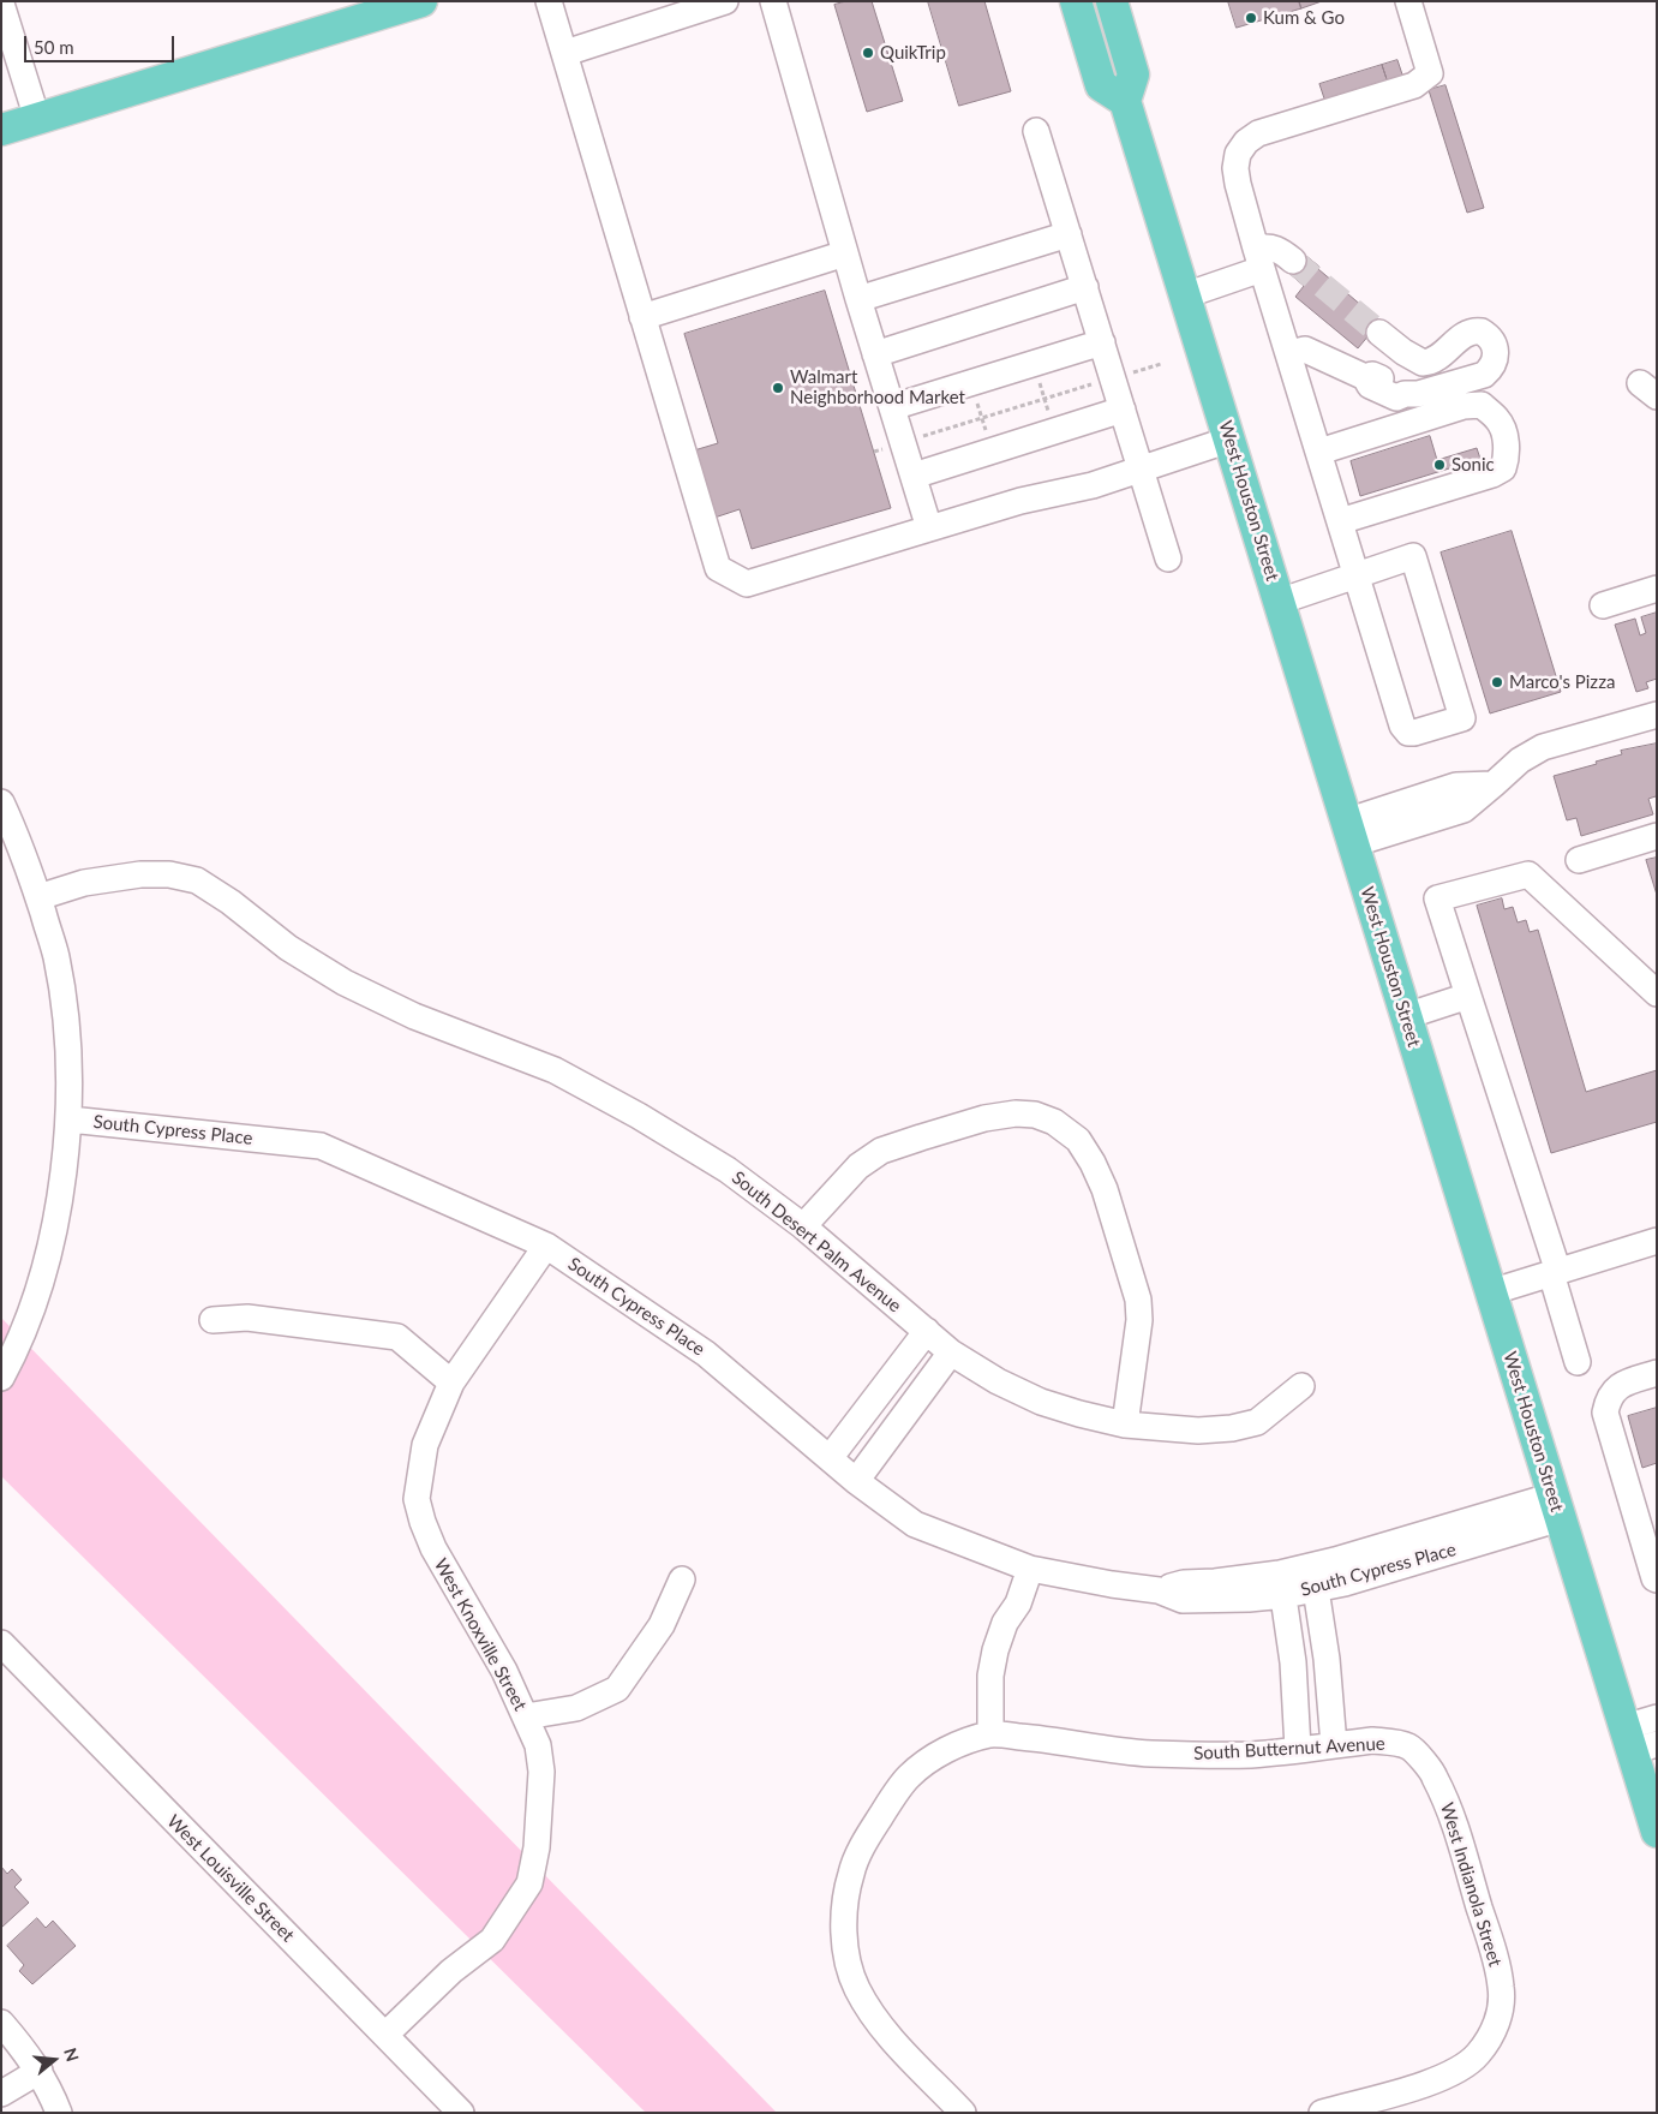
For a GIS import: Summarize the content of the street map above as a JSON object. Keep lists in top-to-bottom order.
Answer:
{
  "streets": {
    "main road": ["West Houston Street"],
    "street": [
      "South Cypress Place",
      "South Desert Palm Avenue",
      "West Knoxville Street",
      "South Butternut Avenue",
      "West Louisville Street",
      "West Indianola Street"
    ]
  },
  "crossings": [
    ["West Houston Street", "South Cypress Place"],
    ["South Cypress Place", "West Knoxville Street"],
    ["West Knoxville Street", "West Louisville Street"],
    ["South Butternut Avenue", "West Indianola Street"]
  ],
  "places": [
    "Kum & Go",
    "QuikTrip",
    "Walmart Neighborhood Market",
    "Sonic",
    "Marco's Pizza"
  ],
  "scale_bar": "50 m",
  "north": "right"
}
